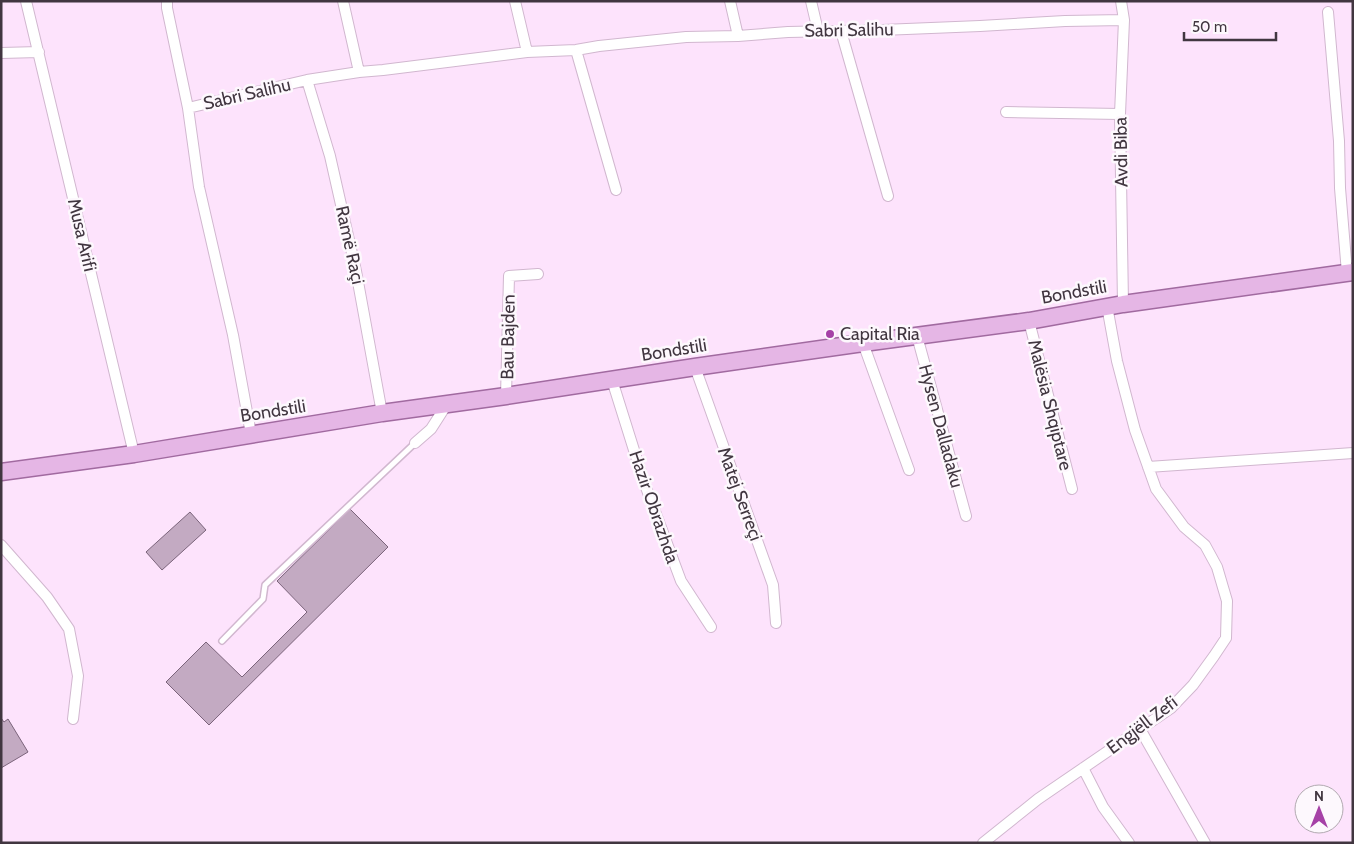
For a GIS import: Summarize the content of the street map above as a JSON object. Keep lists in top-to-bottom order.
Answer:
{
  "streets": {
    "main road": ["Bondstili"],
    "street": [
      "Sabri Salihu",
      "Avdi Biba",
      "Musa Arifi",
      "Ramë Raçi",
      "Bau Bajden",
      "Malësia Shqiptare",
      "Hysen Dalladaku",
      "Matej Serreçi",
      "Hazir Obrazhda",
      "Engjëll Zefi"
    ]
  },
  "crossings": [
    ["Sabri Salihu", "Avdi Biba"],
    ["Sabri Salihu", "Ramë Raçi"],
    ["Sabri Salihu", "Bondstili"],
    ["Avdi Biba", "Bondstili"],
    ["Avdi Biba", "Engjëll Zefi"],
    ["Musa Arifi", "Bondstili"],
    ["Ramë Raçi", "Bondstili"],
    ["Bondstili", "Bau Bajden"],
    ["Bondstili", "Malësia Shqiptare"],
    ["Bondstili", "Hysen Dalladaku"],
    ["Bondstili", "Matej Serreçi"],
    ["Bondstili", "Hazir Obrazhda"],
    ["Bondstili", "Engjëll Zefi"]
  ],
  "places": ["Capital Ria"],
  "scale_bar": "50 m",
  "north": "top"
}
